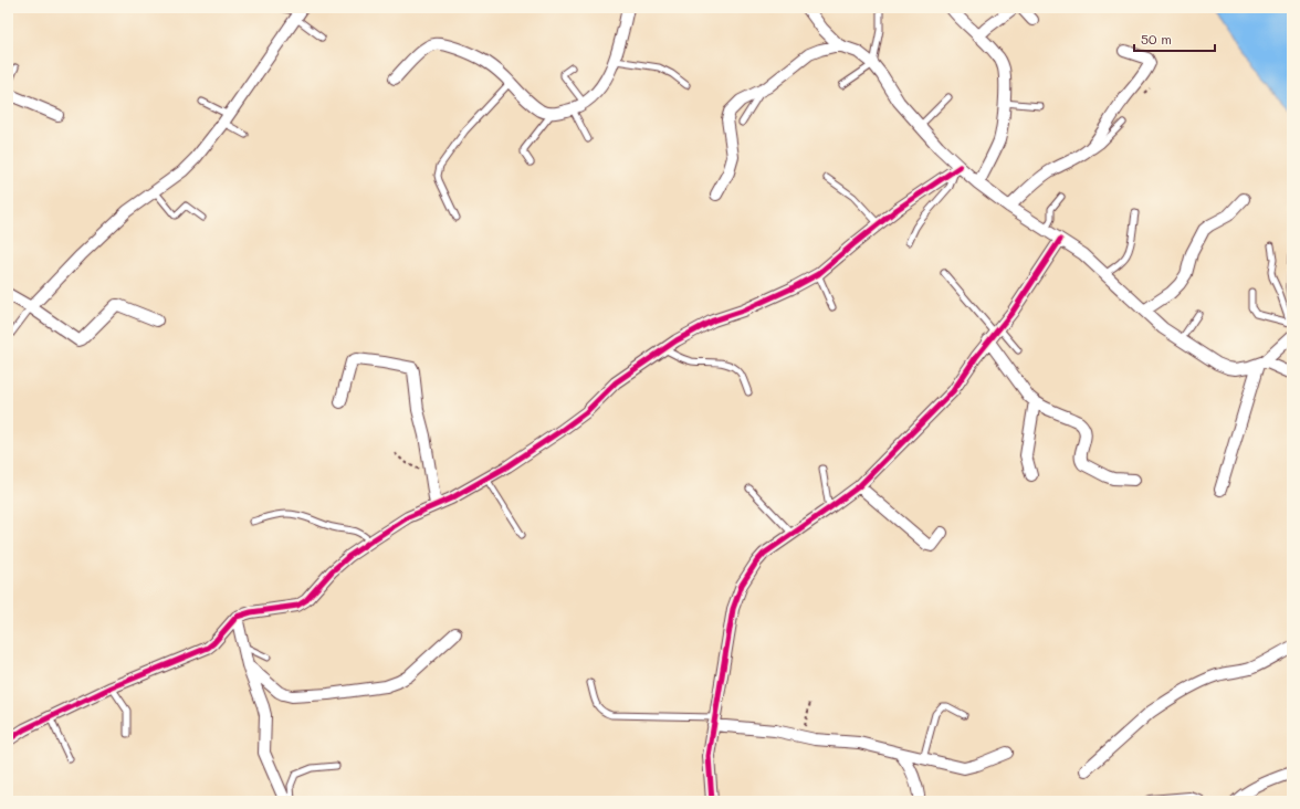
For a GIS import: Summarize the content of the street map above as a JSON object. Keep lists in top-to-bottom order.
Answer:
{
  "scale_bar": "50 m"
}
